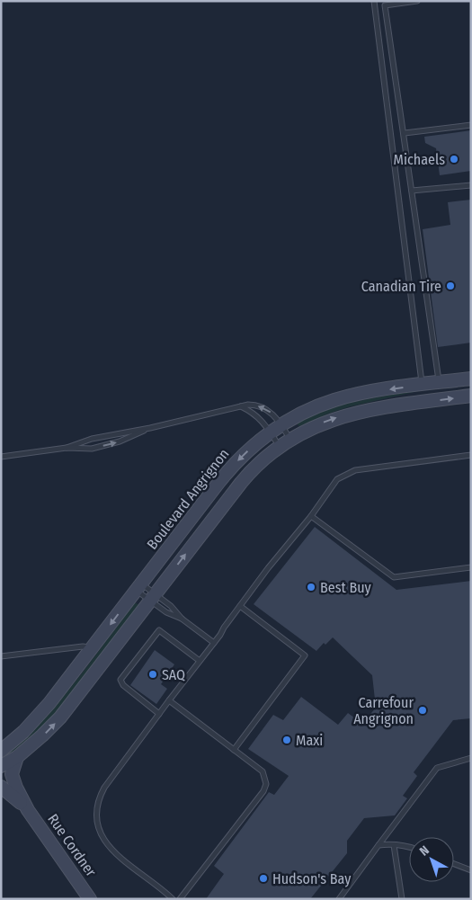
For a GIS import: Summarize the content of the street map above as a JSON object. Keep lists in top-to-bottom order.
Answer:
{
  "streets": {
    "main road": ["Boulevard Angrignon", "Rue Cordner"]
  },
  "places": [
    "Michaels",
    "Canadian Tire",
    "Best Buy",
    "SAQ",
    "Carrefour Angrignon",
    "Maxi",
    "Hudson's Bay"
  ],
  "north": "top left"
}
